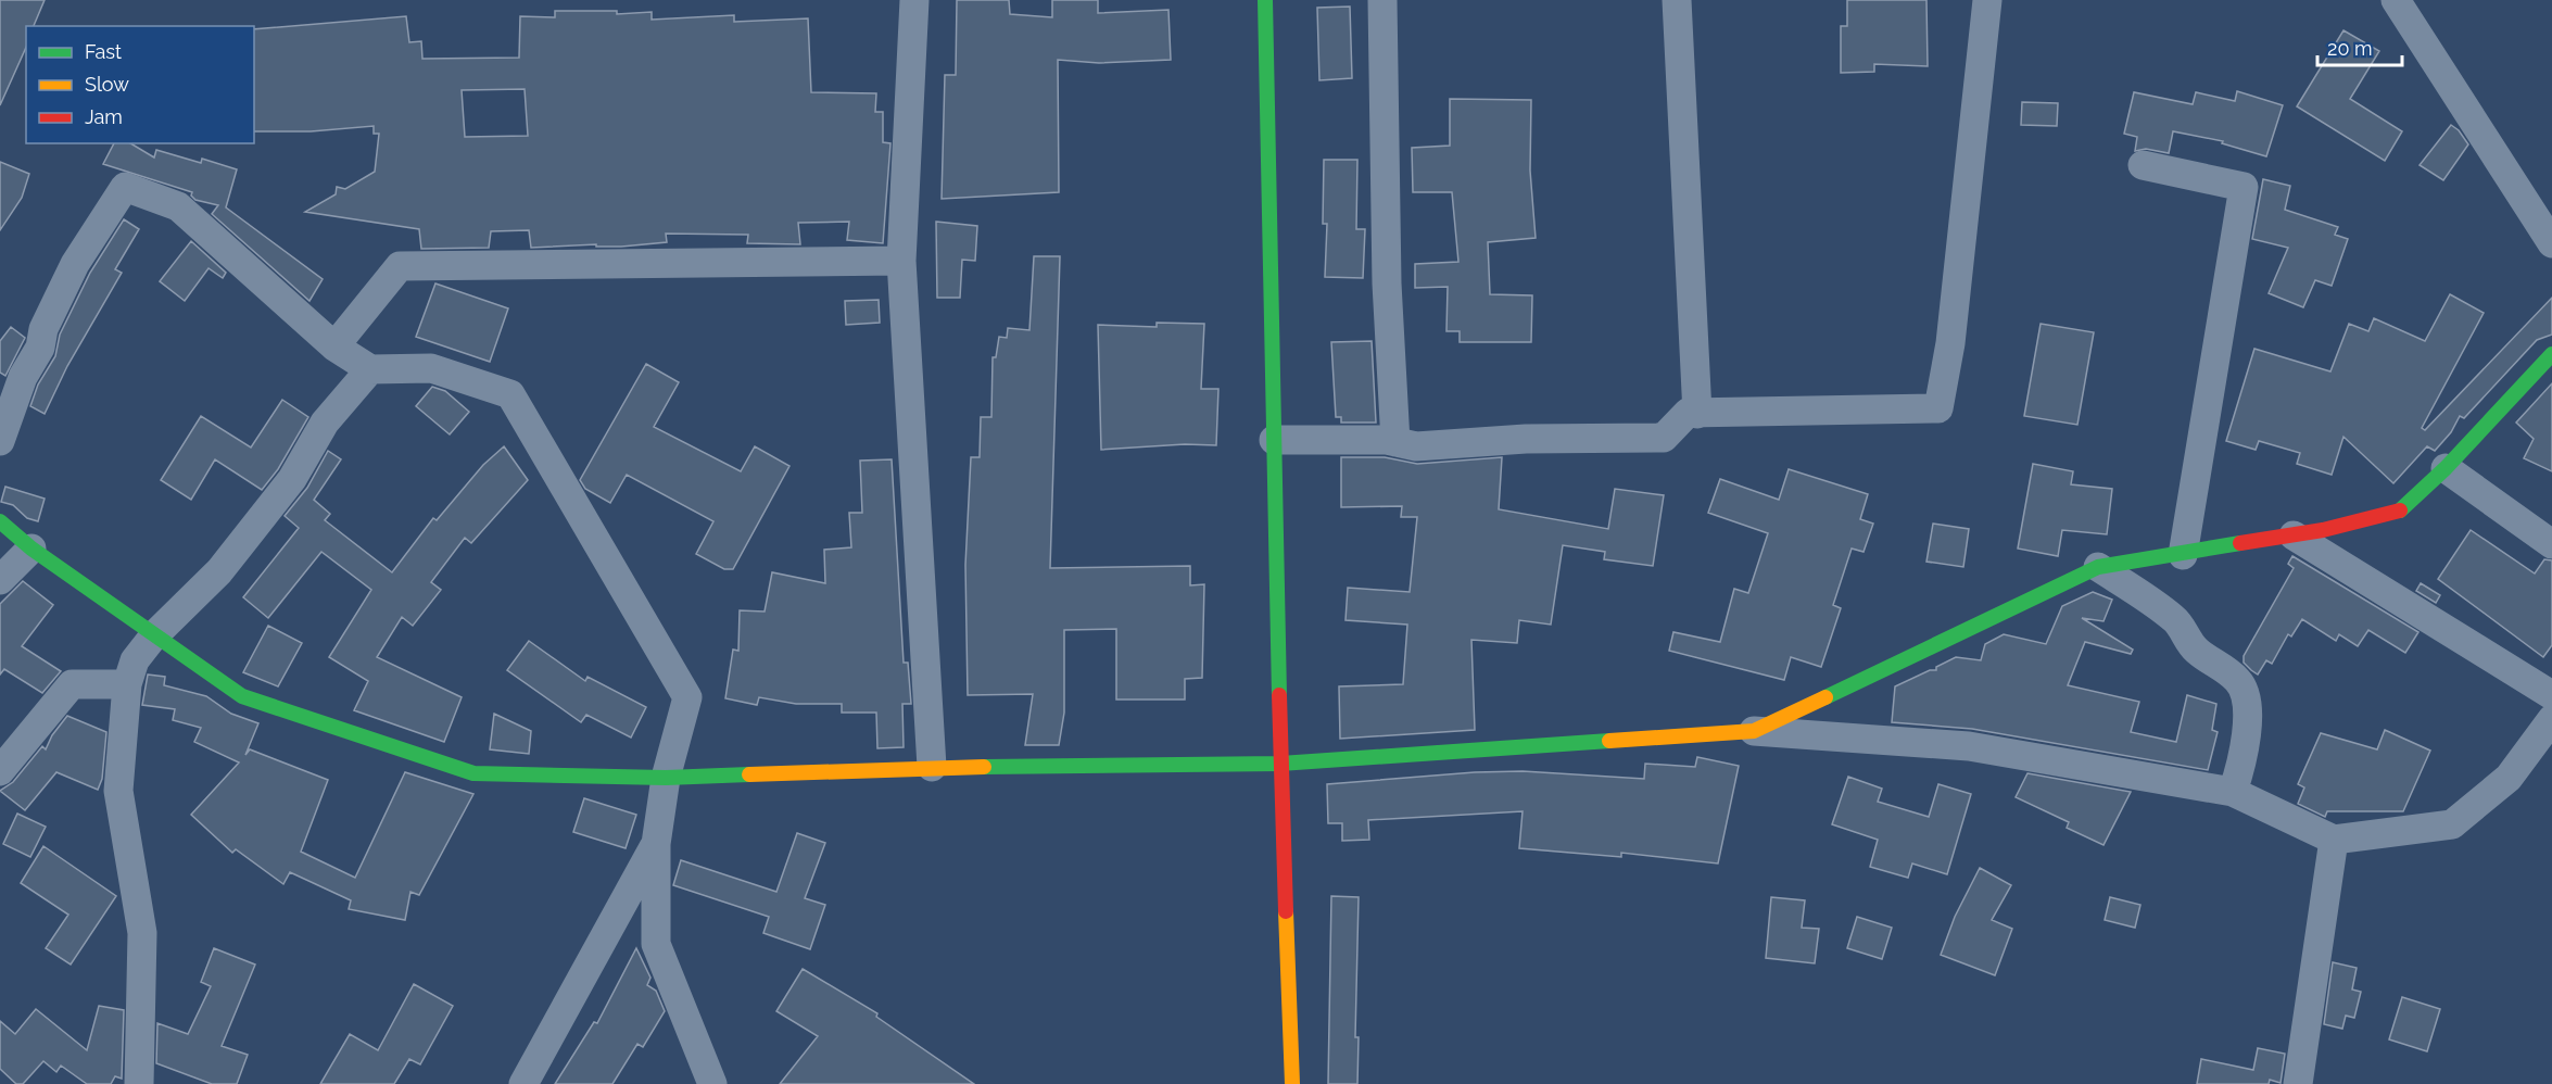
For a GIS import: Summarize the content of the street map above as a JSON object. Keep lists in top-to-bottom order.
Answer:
{
  "legend": ["Fast", "Slow", "Jam"],
  "scale_bar": "20 m"
}
